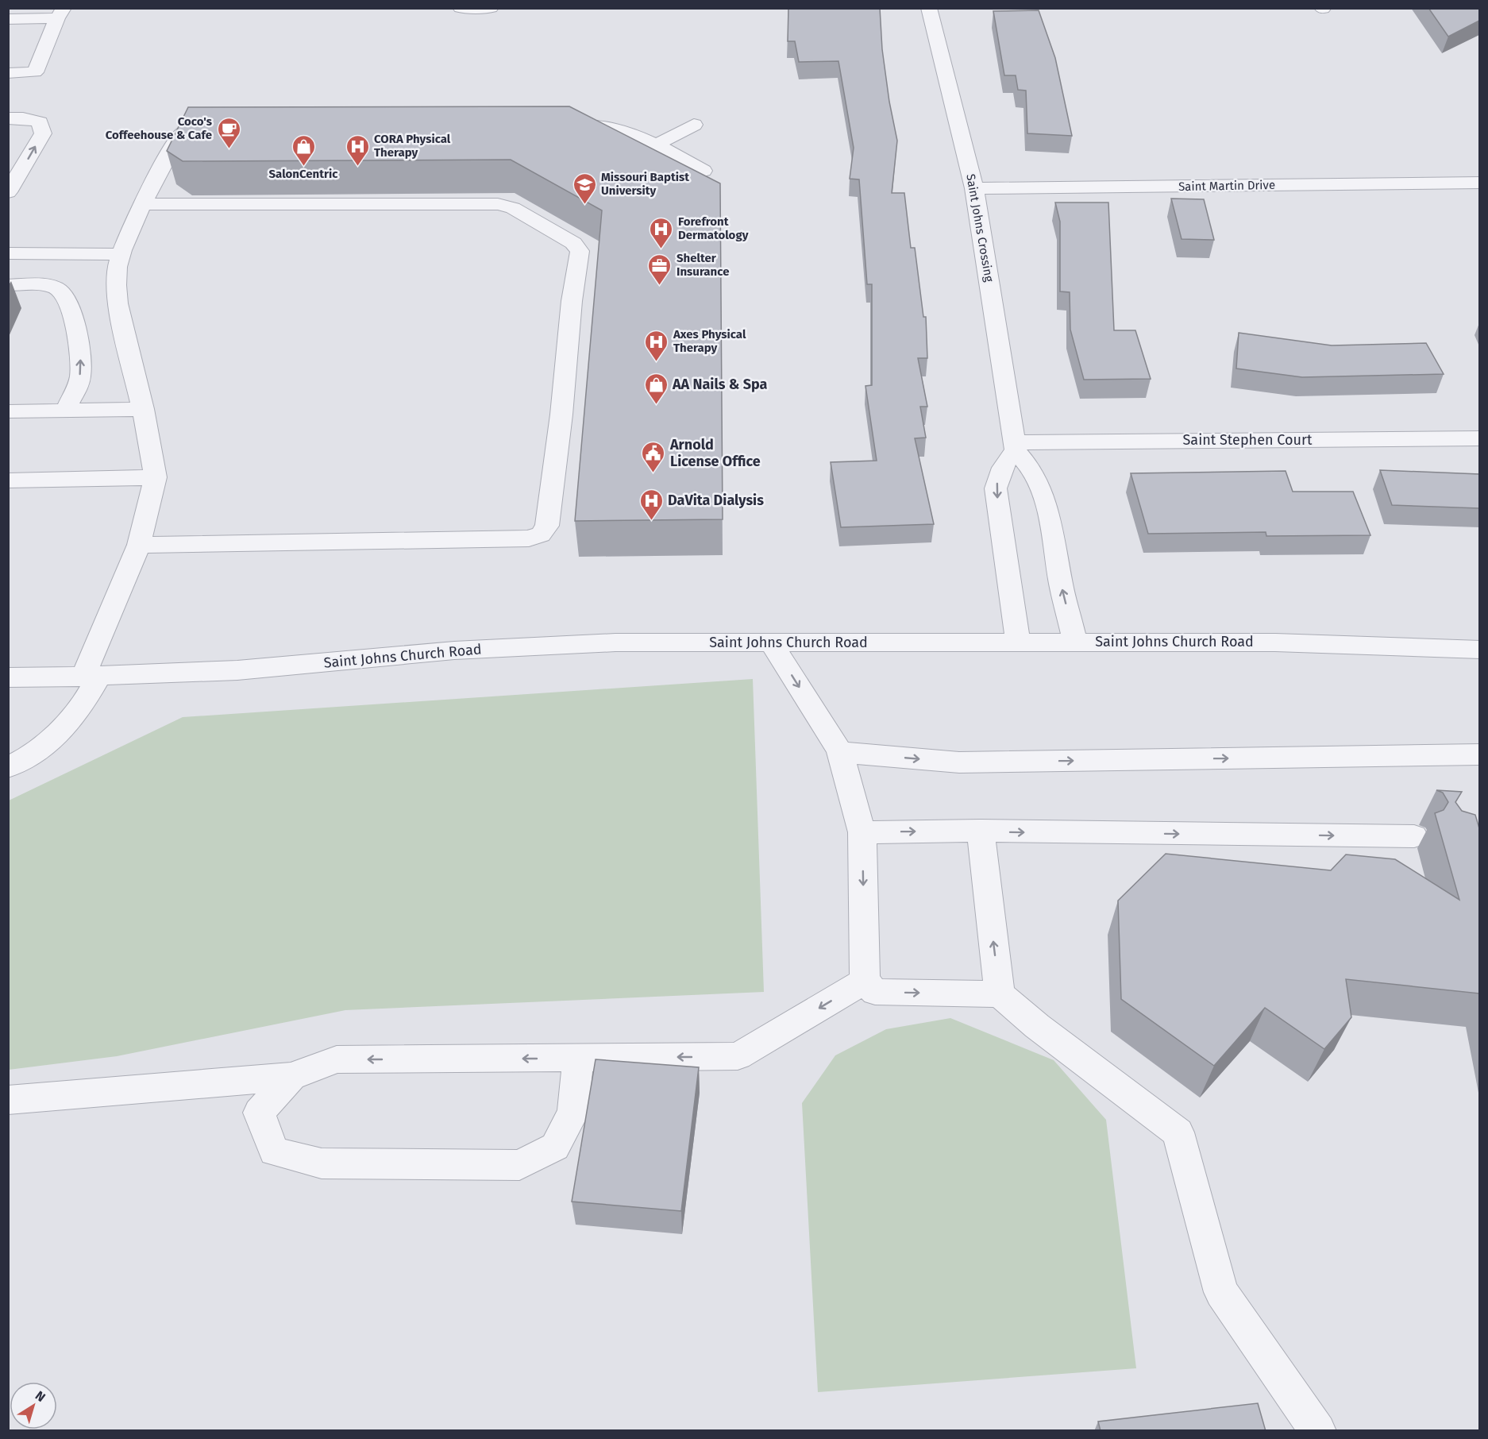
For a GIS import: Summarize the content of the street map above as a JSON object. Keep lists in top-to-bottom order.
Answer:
{
  "streets": {
    "street": [
      "Saint Martin Drive",
      "Saint Johns Crossing",
      "Saint Stephen Court",
      "Saint Johns Church Road"
    ]
  },
  "crossings": [
    ["Saint Martin Drive", "Saint Johns Crossing"],
    ["Saint Johns Crossing", "Saint Stephen Court"]
  ],
  "places": {
    "cafe": ["Coco's Coffeehouse & Cafe"],
    "shop": ["SalonCentric", "AA Nails & Spa"],
    "hospital": [
      "CORA Physical Therapy",
      "Forefront Dermatology",
      "Axes Physical Therapy",
      "DaVita Dialysis"
    ],
    "school or university": ["Missouri Baptist University"],
    "office": ["Shelter Insurance"],
    "public building": ["Arnold License Office"]
  },
  "north": "top right"
}
